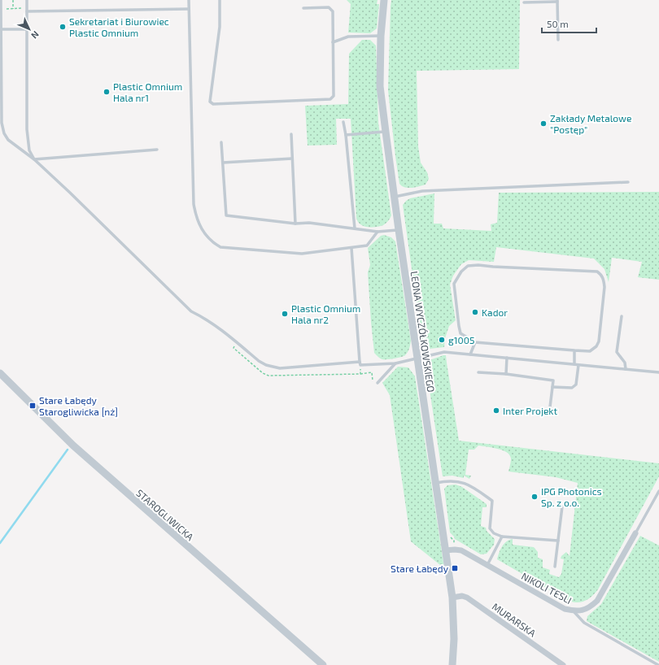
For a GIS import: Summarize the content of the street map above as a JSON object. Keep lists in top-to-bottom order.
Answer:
{
  "streets": {
    "street": [
      "LEONA WYCZÓŁKOWSKIEGO",
      "STAROGLIWICKA",
      "NIKOLI TESLI",
      "MURARSKA"
    ]
  },
  "crossings": [
    ["LEONA WYCZÓŁKOWSKIEGO", "NIKOLI TESLI"],
    ["LEONA WYCZÓŁKOWSKIEGO", "MURARSKA"]
  ],
  "places": {
    "other": [
      "Sekretariat i Biurowiec Plastic Omnium",
      "Plastic Omnium Hala nr1",
      "Zakłady Metalowe \"Postęp\"",
      "Kador",
      "Plastic Omnium Hala nr2",
      "g1005",
      "Inter Projekt",
      "IPG Photonics Sp. z o.o."
    ],
    "transit": ["Stare Łabędy Starogliwicka [nż]", "Stare Łabędy"]
  },
  "scale_bar": "50 m",
  "north": "bottom right"
}
